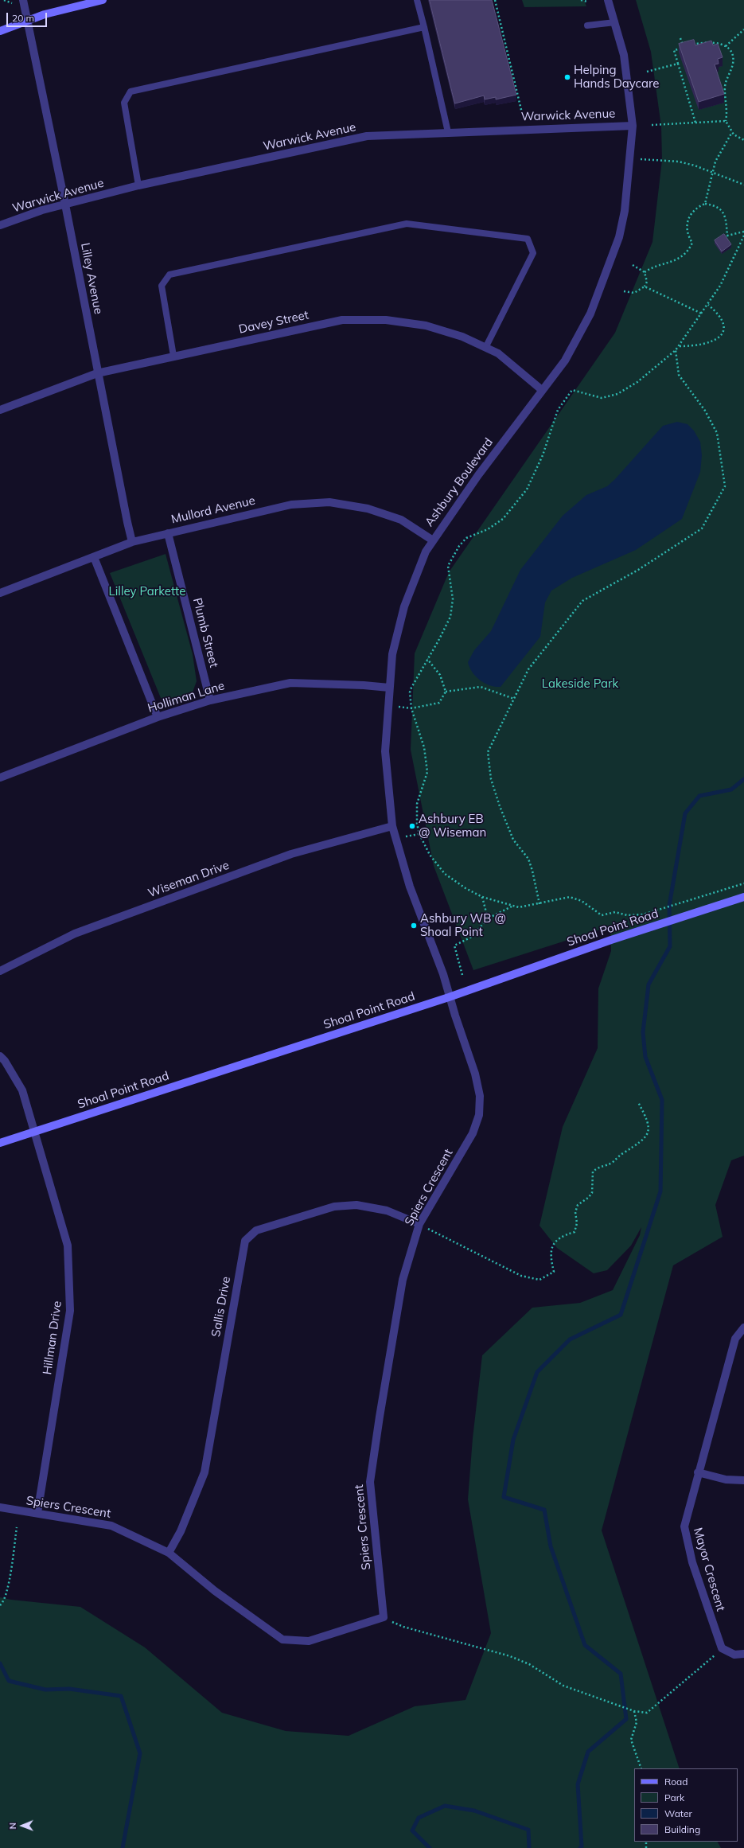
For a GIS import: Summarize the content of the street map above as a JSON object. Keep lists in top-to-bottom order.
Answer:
{
  "streets": {
    "street": [
      "Warwick Avenue",
      "Lilley Avenue",
      "Davey Street",
      "Ashbury Boulevard",
      "Mullord Avenue",
      "Plumb Street",
      "Holliman Lane",
      "Wiseman Drive",
      "Shoal Point Road",
      "Spiers Crescent",
      "Sallis Drive",
      "Hillman Drive",
      "Mayor Crescent"
    ]
  },
  "crossings": [
    ["Warwick Avenue", "Lilley Avenue"],
    ["Warwick Avenue", "Ashbury Boulevard"],
    ["Lilley Avenue", "Davey Street"],
    ["Lilley Avenue", "Mullord Avenue"],
    ["Davey Street", "Ashbury Boulevard"],
    ["Ashbury Boulevard", "Mullord Avenue"],
    ["Ashbury Boulevard", "Holliman Lane"],
    ["Ashbury Boulevard", "Wiseman Drive"],
    ["Ashbury Boulevard", "Shoal Point Road"],
    ["Ashbury Boulevard", "Spiers Crescent"],
    ["Mullord Avenue", "Plumb Street"],
    ["Plumb Street", "Holliman Lane"],
    ["Shoal Point Road", "Spiers Crescent"],
    ["Shoal Point Road", "Hillman Drive"],
    ["Spiers Crescent", "Sallis Drive"],
    ["Spiers Crescent", "Hillman Drive"]
  ],
  "parks": ["Lilley Parkette", "Lakeside Park"],
  "places": ["Helping Hands Daycare", "Ashbury EB @ Wiseman", "Ashbury WB @ Shoal Point"],
  "legend": [
    "Road",
    "Park",
    "Water",
    "Building"
  ],
  "scale_bar": "20 m",
  "north": "left"
}
